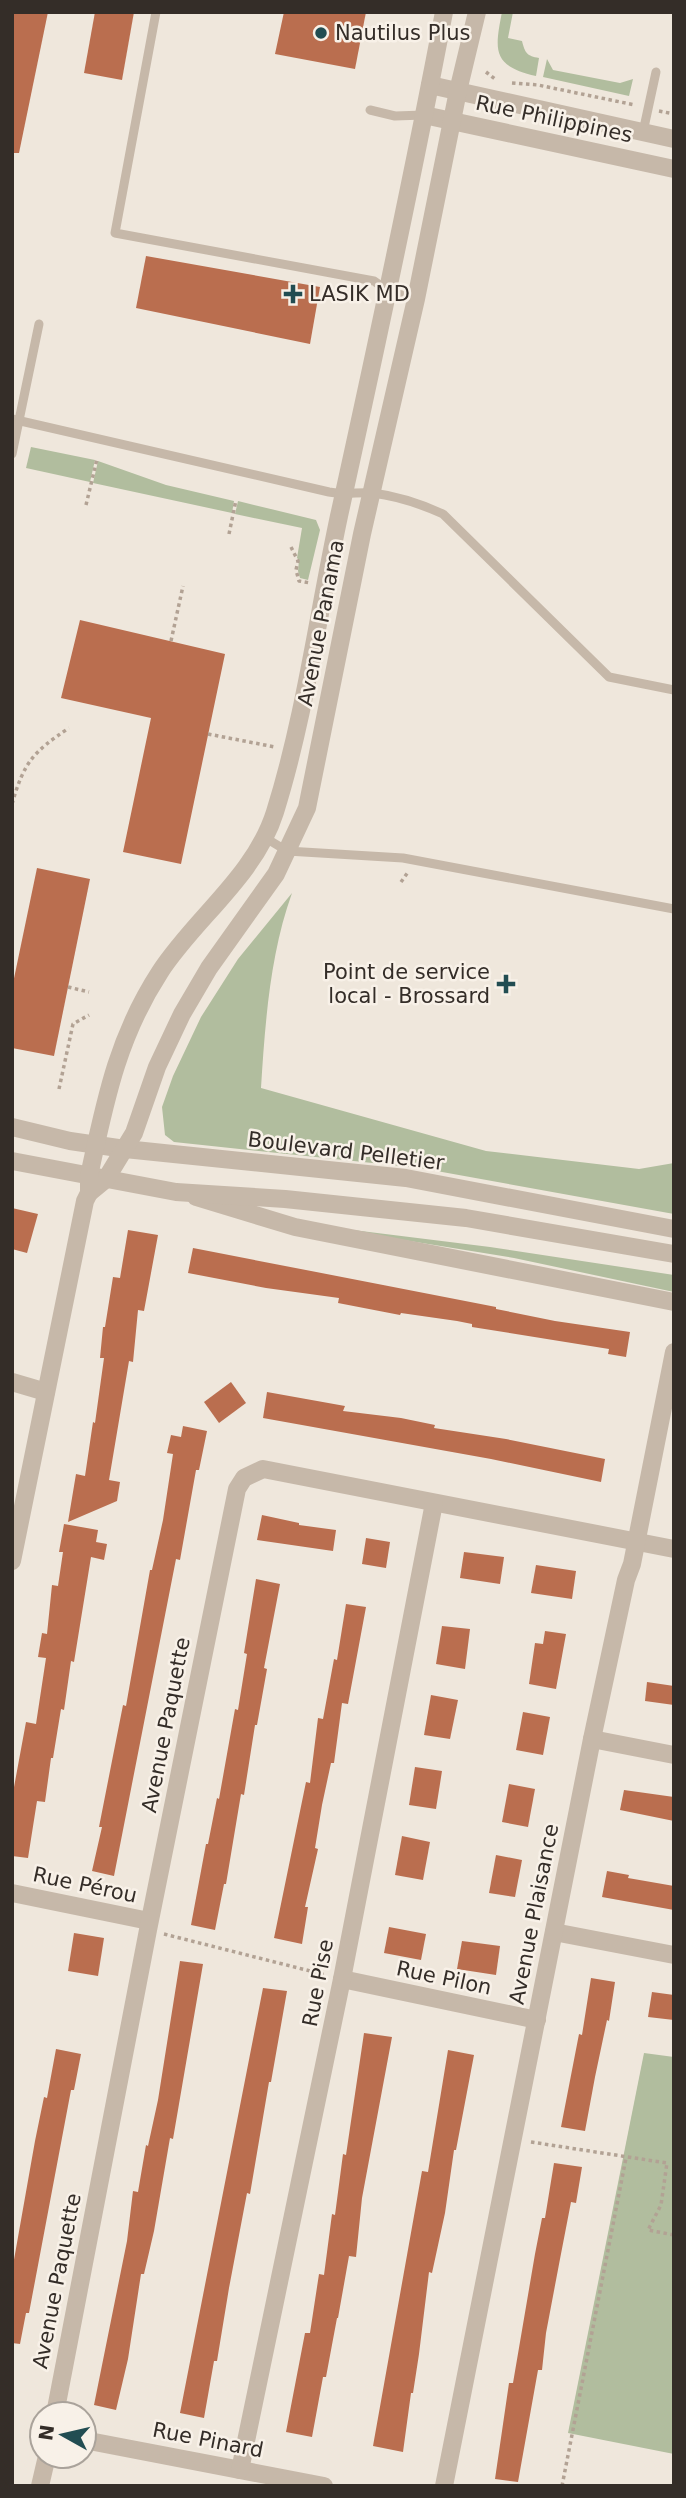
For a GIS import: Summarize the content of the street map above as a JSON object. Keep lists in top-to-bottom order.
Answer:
{
  "streets": {
    "street": [
      "Rue Philippines",
      "Avenue Panama",
      "Boulevard Pelletier",
      "Avenue Paquette",
      "Rue Pérou",
      "Avenue Plaisance",
      "Rue Pilon",
      "Rue Pise",
      "Rue Pinard"
    ]
  },
  "crossings": [
    ["Rue Philippines", "Avenue Panama"],
    ["Avenue Panama", "Boulevard Pelletier"],
    ["Avenue Paquette", "Rue Pérou"],
    ["Avenue Paquette", "Avenue Plaisance"],
    ["Avenue Paquette", "Rue Pise"],
    ["Avenue Plaisance", "Rue Pilon"],
    ["Rue Pilon", "Rue Pise"],
    ["Rue Pise", "Rue Pinard"]
  ],
  "places": {
    "other": ["Nautilus Plus"],
    "health": ["LASIK MD", "Point de service local - Brossard"]
  },
  "north": "left"
}
